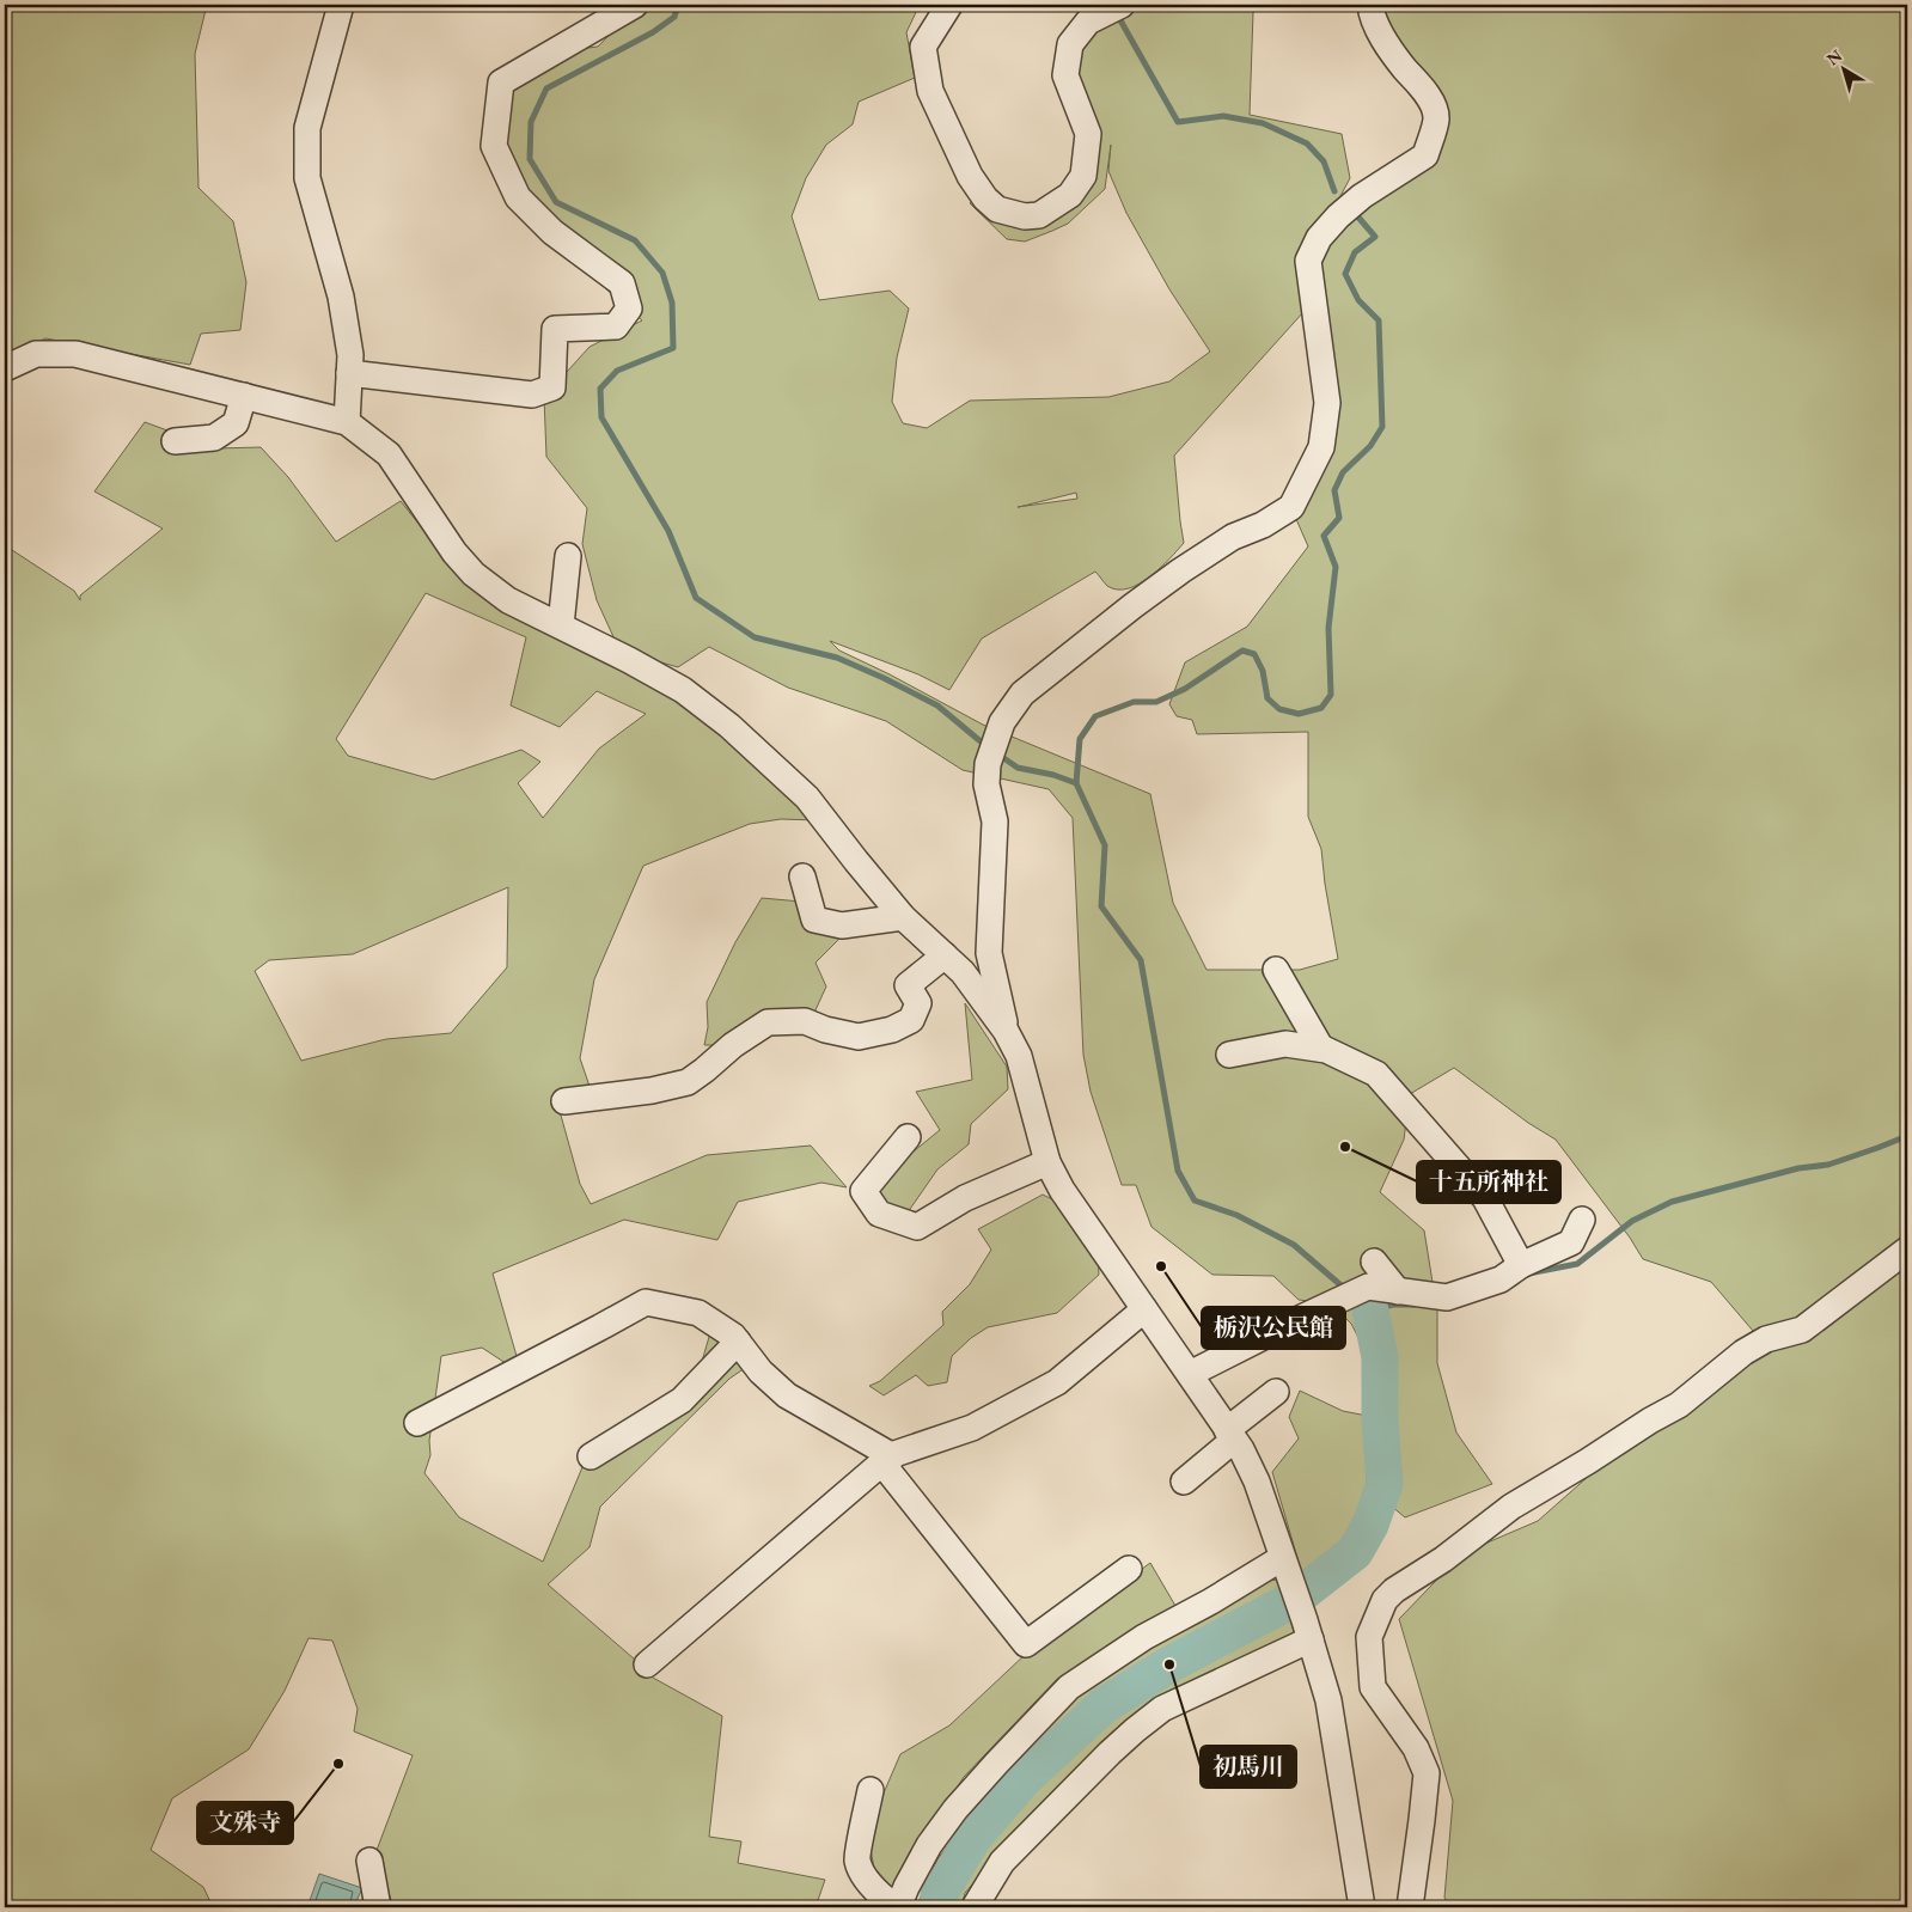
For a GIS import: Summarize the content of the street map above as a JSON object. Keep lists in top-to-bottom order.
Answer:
{
  "places": [
    "十五所神社",
    "栃沢公民館",
    "初馬川",
    "文殊寺"
  ],
  "north": "top left"
}
